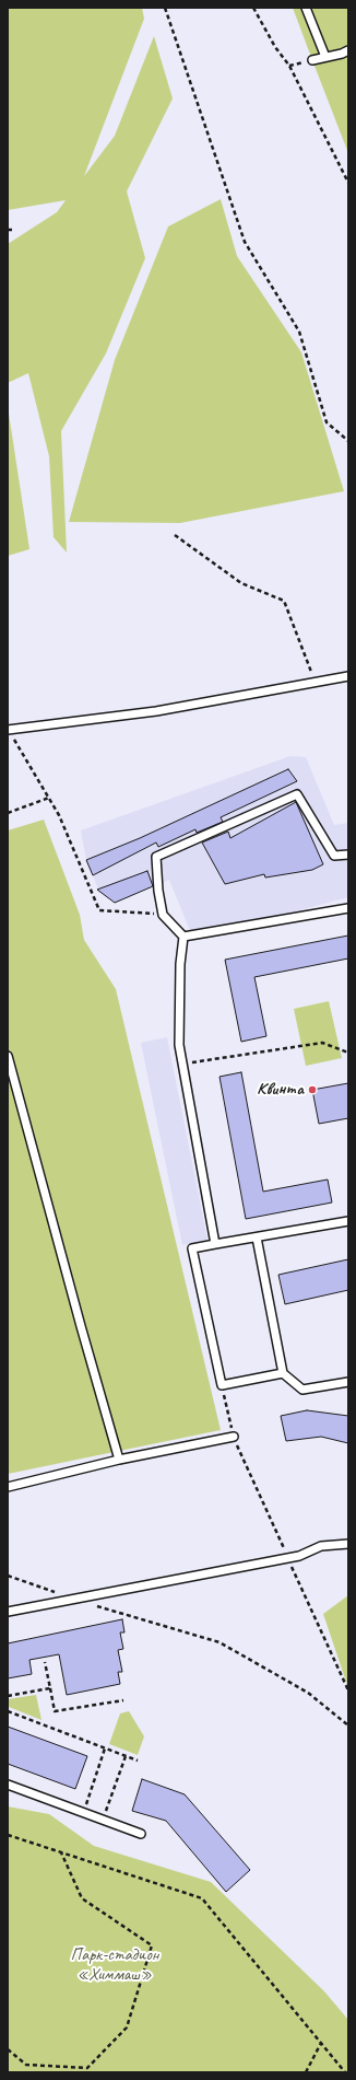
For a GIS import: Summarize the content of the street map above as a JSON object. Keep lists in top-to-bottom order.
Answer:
{
  "parks": ["Парк-стадион «Химмаш»"],
  "places": ["Квинта"]
}
